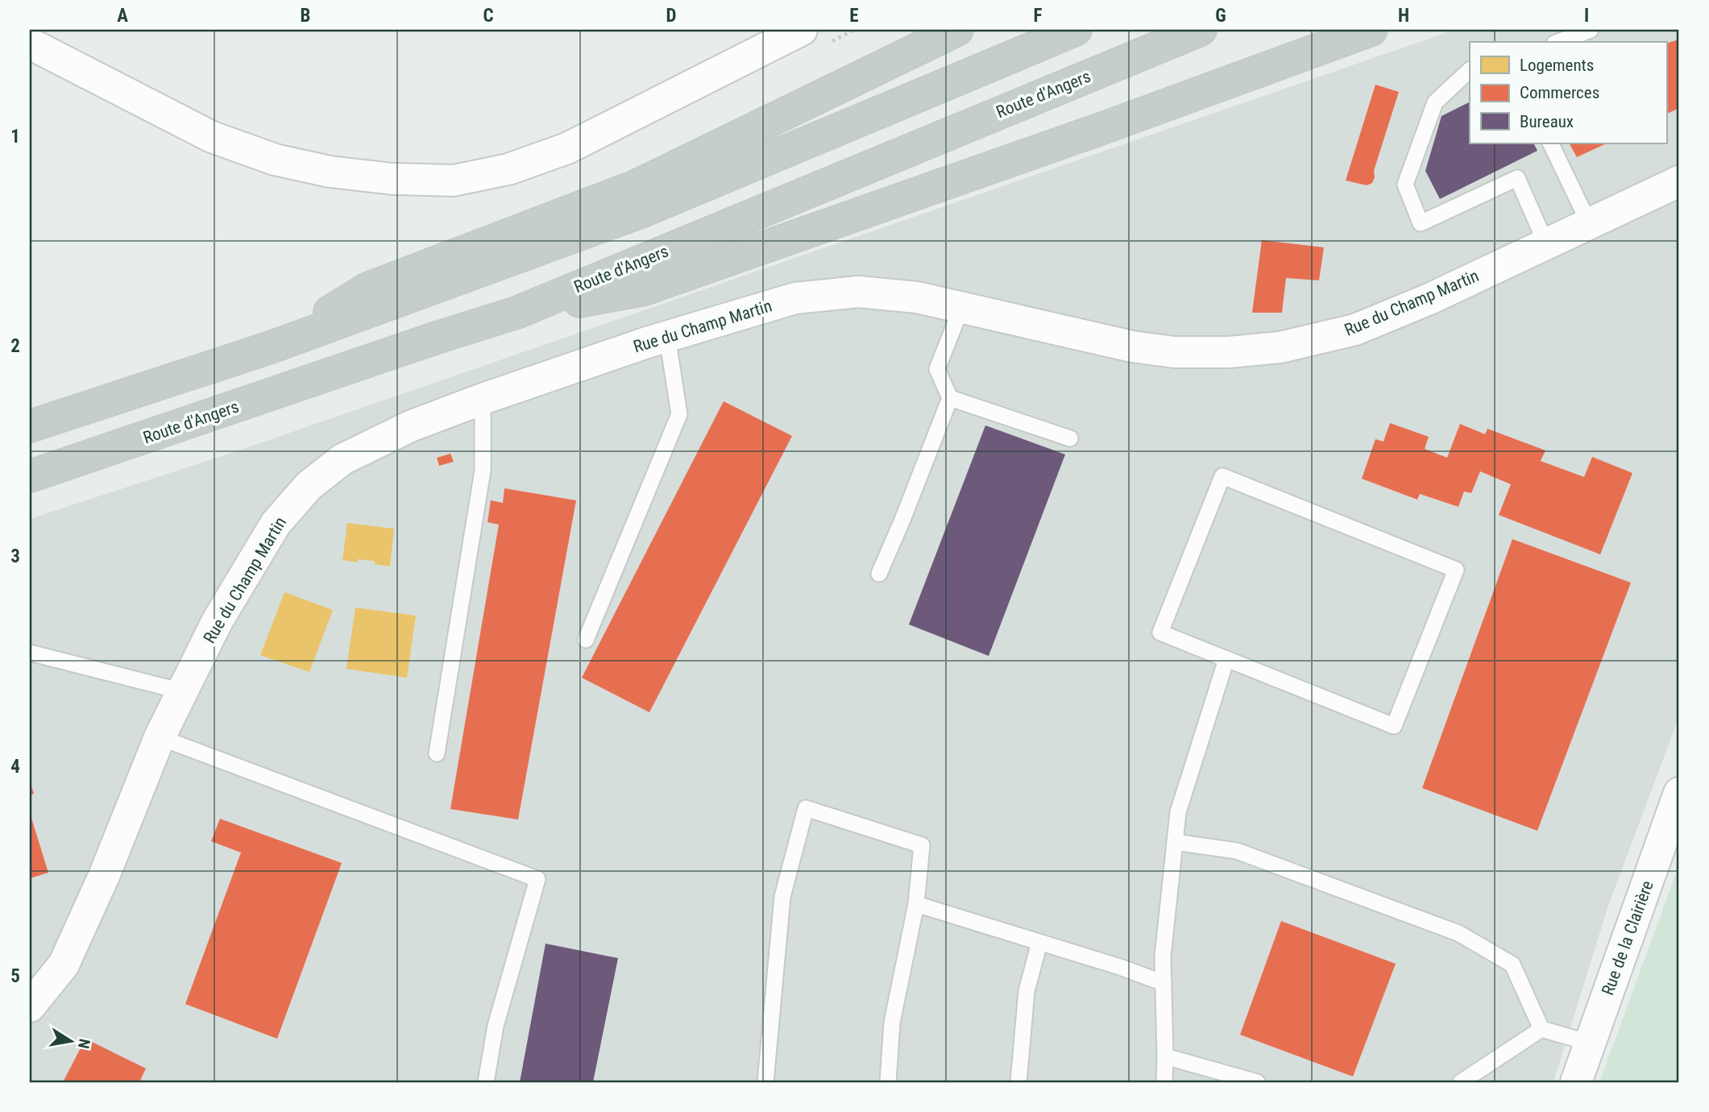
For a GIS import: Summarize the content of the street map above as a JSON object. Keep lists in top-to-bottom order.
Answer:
{
  "streets": {
    "highway": ["Route d'Angers"],
    "street": ["Rue du Champ Martin", "Rue de la Clairière"]
  },
  "legend": ["Logements", "Commerces", "Bureaux"],
  "north": "right",
  "grid": {
    "columns": [
      "A",
      "B",
      "C",
      "D",
      "E",
      "F",
      "G",
      "H",
      "I"
    ],
    "rows": [
      "1",
      "2",
      "3",
      "4",
      "5"
    ]
  }
}
